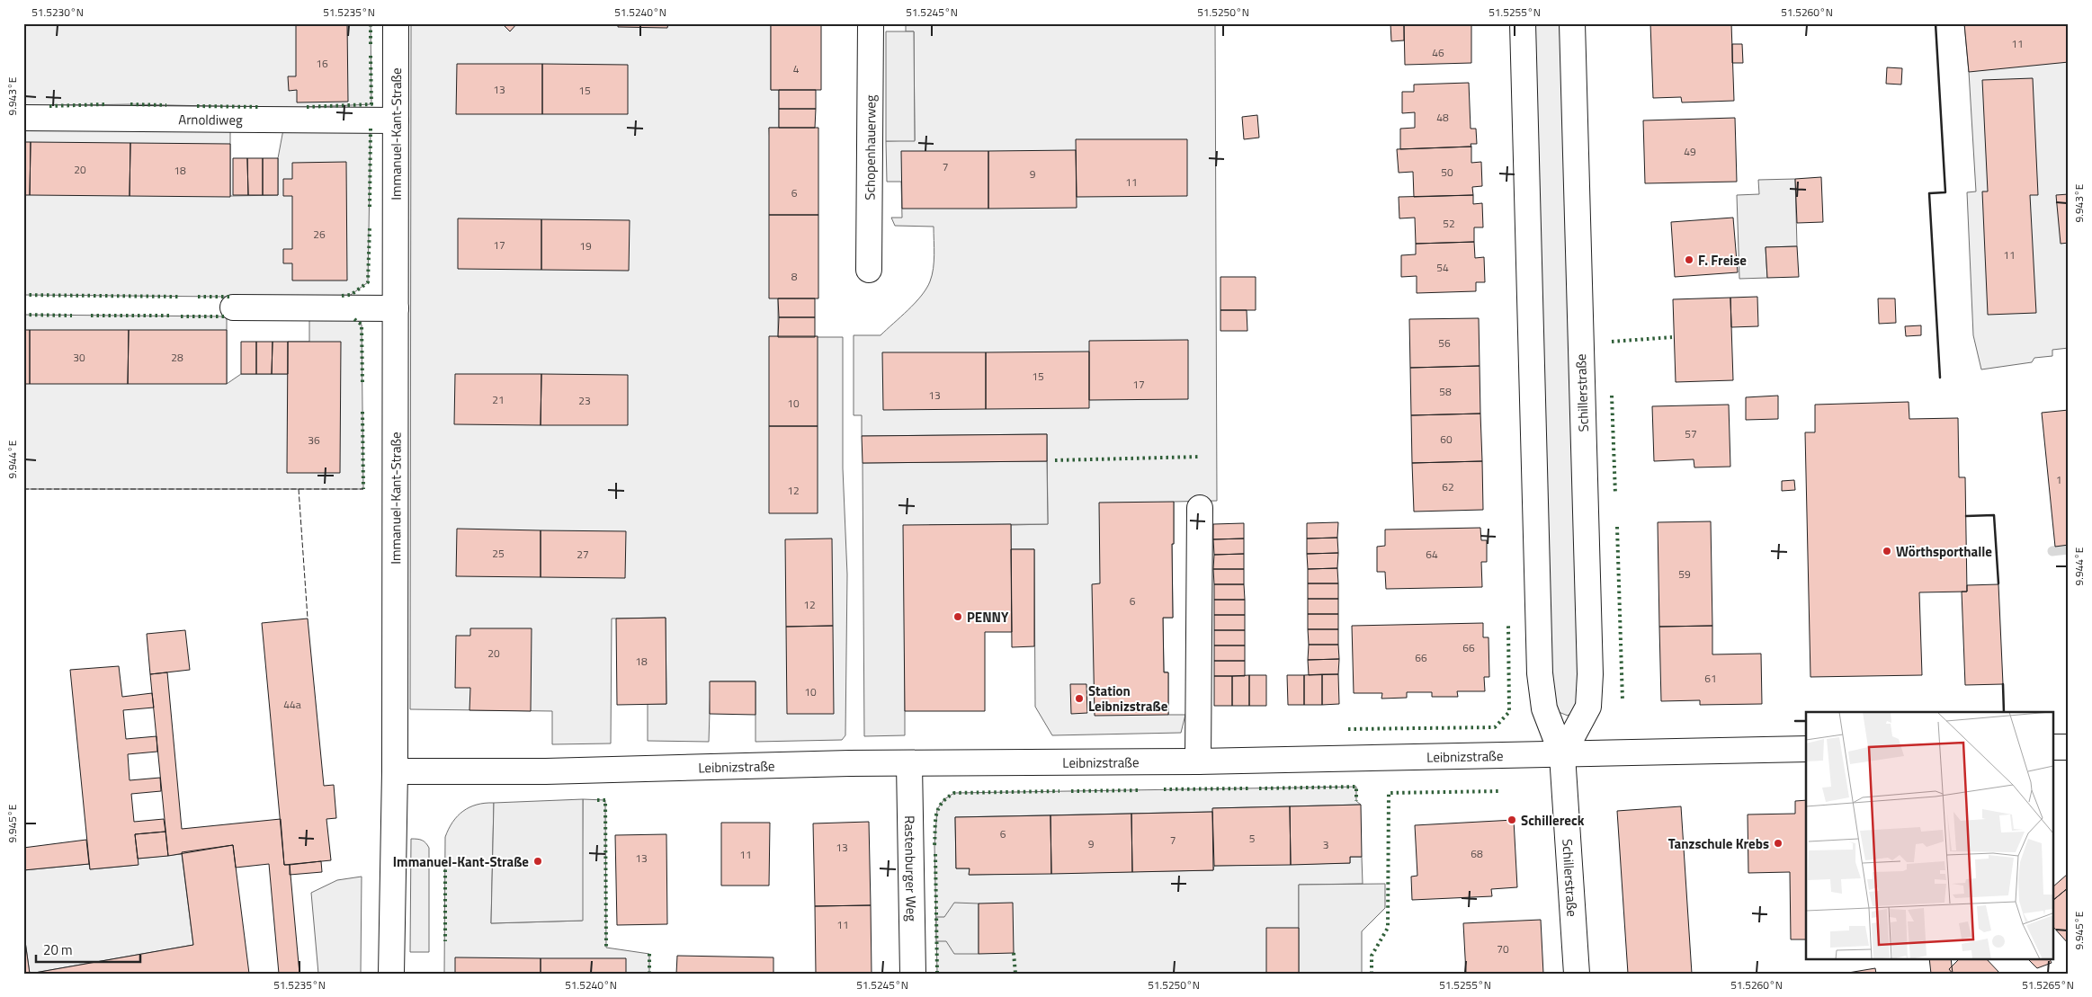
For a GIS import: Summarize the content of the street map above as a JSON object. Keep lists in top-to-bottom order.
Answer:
{
  "streets": {
    "street": [
      "Arnoldiweg",
      "Immanuel-Kant-Straße",
      "Schopenhauerweg",
      "Schillerstraße",
      "Leibnizstraße",
      "Rastenburger Weg"
    ]
  },
  "crossings": [
    ["Arnoldiweg", "Immanuel-Kant-Straße"],
    ["Immanuel-Kant-Straße", "Leibnizstraße"],
    ["Schillerstraße", "Leibnizstraße"],
    ["Leibnizstraße", "Rastenburger Weg"]
  ],
  "places": [
    "F. Freise",
    "Wörthsporthalle",
    "PENNY",
    "Station Leibnizstraße",
    "Schillereck",
    "Tanzschule Krebs",
    "Immanuel-Kant-Straße"
  ],
  "house_numbers": [
    "11",
    "46",
    "16",
    "4",
    "13",
    "15",
    "48",
    "49",
    "7",
    "20",
    "18",
    "50",
    "9",
    "11",
    "6",
    "52",
    "26",
    "17",
    "19",
    "11",
    "54",
    "8",
    "56",
    "30",
    "28",
    "15",
    "17",
    "58",
    "13",
    "21",
    "23",
    "10",
    "57",
    "60",
    "36",
    "1",
    "62",
    "12",
    "25",
    "27",
    "64",
    "59",
    "6",
    "12",
    "66",
    "20",
    "66",
    "18",
    "61",
    "10",
    "44a",
    "6",
    "5",
    "7",
    "9",
    "3",
    "13",
    "68",
    "11",
    "13",
    "11",
    "70"
  ],
  "scale_bar": "20 m",
  "coordinates": [
    "51.5230°N",
    "51.5235°N",
    "51.5240°N",
    "51.5245°N",
    "51.5250°N",
    "51.5255°N",
    "51.5260°N",
    "9.943°E",
    "9.944°E",
    "9.945°E",
    "51.5265°N"
  ]
}
